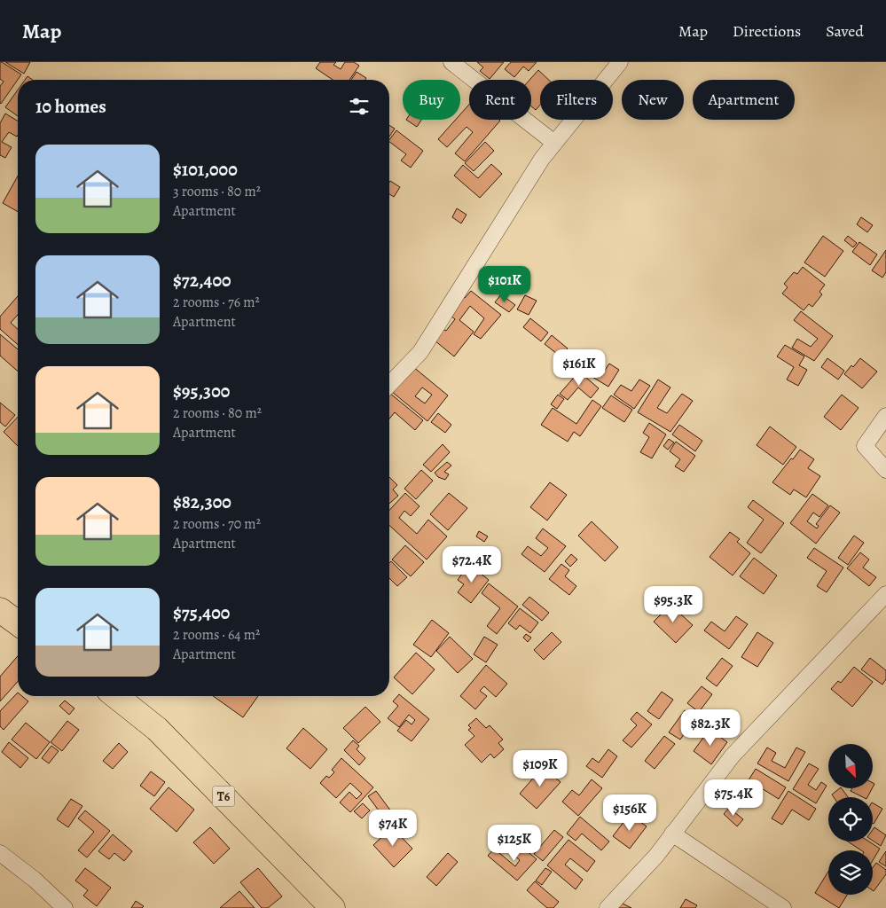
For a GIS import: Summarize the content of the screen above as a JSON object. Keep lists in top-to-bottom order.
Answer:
{
  "streets": {
    "highway": ["T6"]
  },
  "north": "bottom right",
  "page": {
    "header": "Map",
    "nav": ["Map", "Directions", "Saved"],
    "chip": [
      "Buy",
      "Rent",
      "Filters",
      "New",
      "Apartment"
    ],
    "heading": "10 homes",
    "list": [
      {
        "name": "$101,000",
        "note": "3 rooms · 80 m² · Apartment"
      },
      {
        "name": "$72,400",
        "note": "2 rooms · 76 m² · Apartment"
      },
      {
        "name": "$95,300",
        "note": "2 rooms · 80 m² · Apartment"
      },
      {
        "name": "$82,300",
        "note": "2 rooms · 70 m² · Apartment"
      },
      {
        "name": "$75,400",
        "note": "2 rooms · 64 m² · Apartment"
      }
    ],
    "price": [
      "$101K",
      "$161K",
      "$72.4K",
      "$95.3K",
      "$82.3K",
      "$109K",
      "$75.4K",
      "$156K",
      "$74K",
      "$125K"
    ]
  }
}
